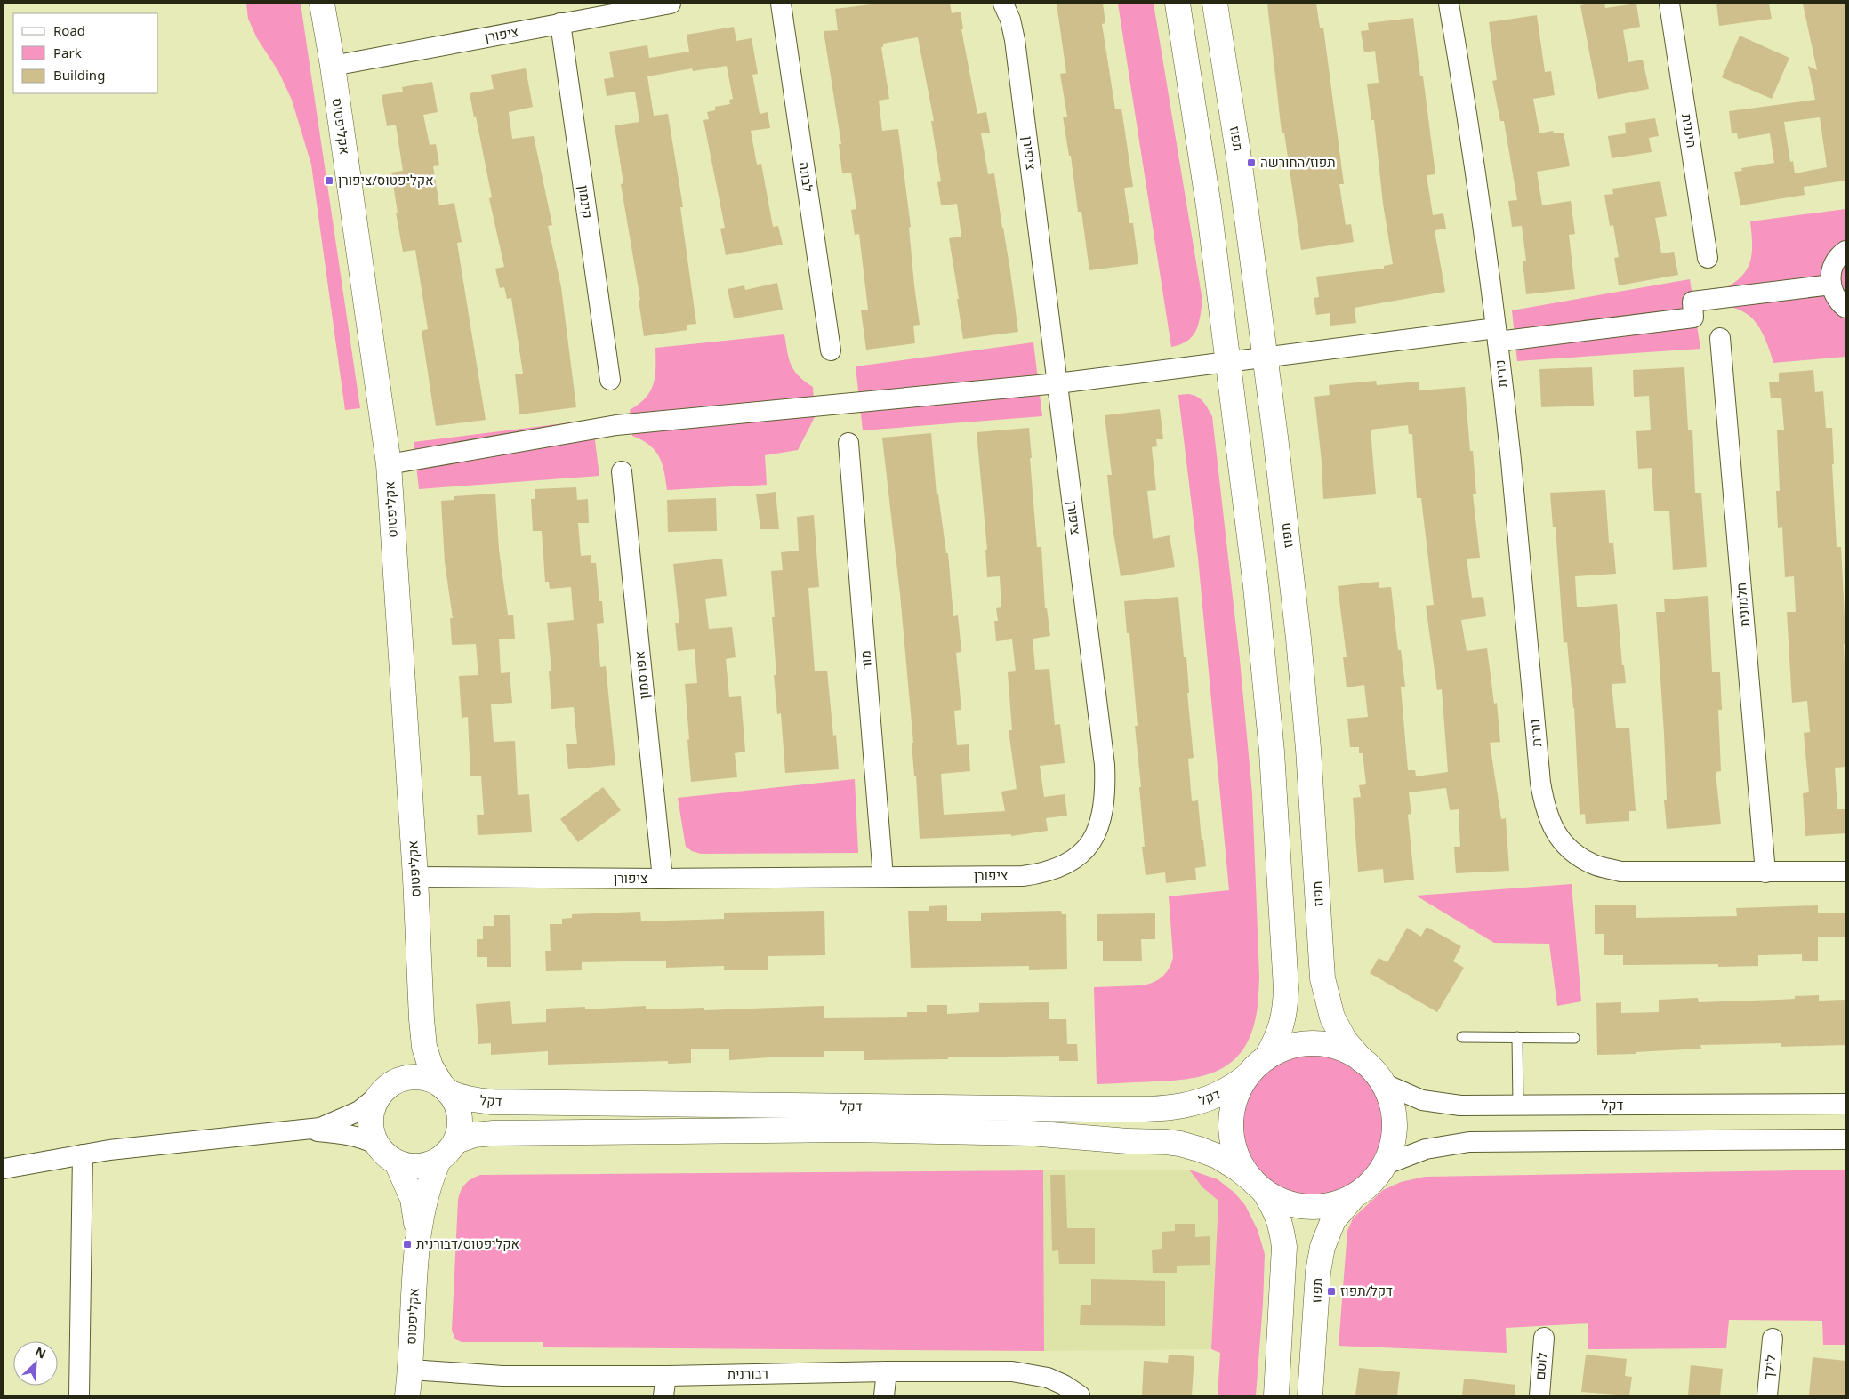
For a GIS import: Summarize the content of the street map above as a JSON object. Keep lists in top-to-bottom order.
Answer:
{
  "streets": {
    "street": [
      "ציפורן",
      "אקליפטוס",
      "חיננית",
      "תפוז",
      "לבונה",
      "קינמון",
      "נורית",
      "חלמונית",
      "מור",
      "אפרסמון",
      "דקל",
      "לוטם",
      "לילך",
      "דבורנית"
    ]
  },
  "crossings": [
    ["ציפורן", "אקליפטוס"],
    ["ציפורן", "קינמון"],
    ["ציפורן", "מור"],
    ["ציפורן", "אפרסמון"],
    ["אקליפטוס", "דקל"],
    ["אקליפטוס", "דבורנית"],
    ["נורית", "חלמונית"]
  ],
  "places": {
    "transit": [
      "תפוז/החורשה",
      "אקליפטוס/ציפורן",
      "אקליפטוס/דבורנית",
      "דקל/תפוז"
    ]
  },
  "legend": ["Road", "Park", "Building"],
  "north": "top right"
}
